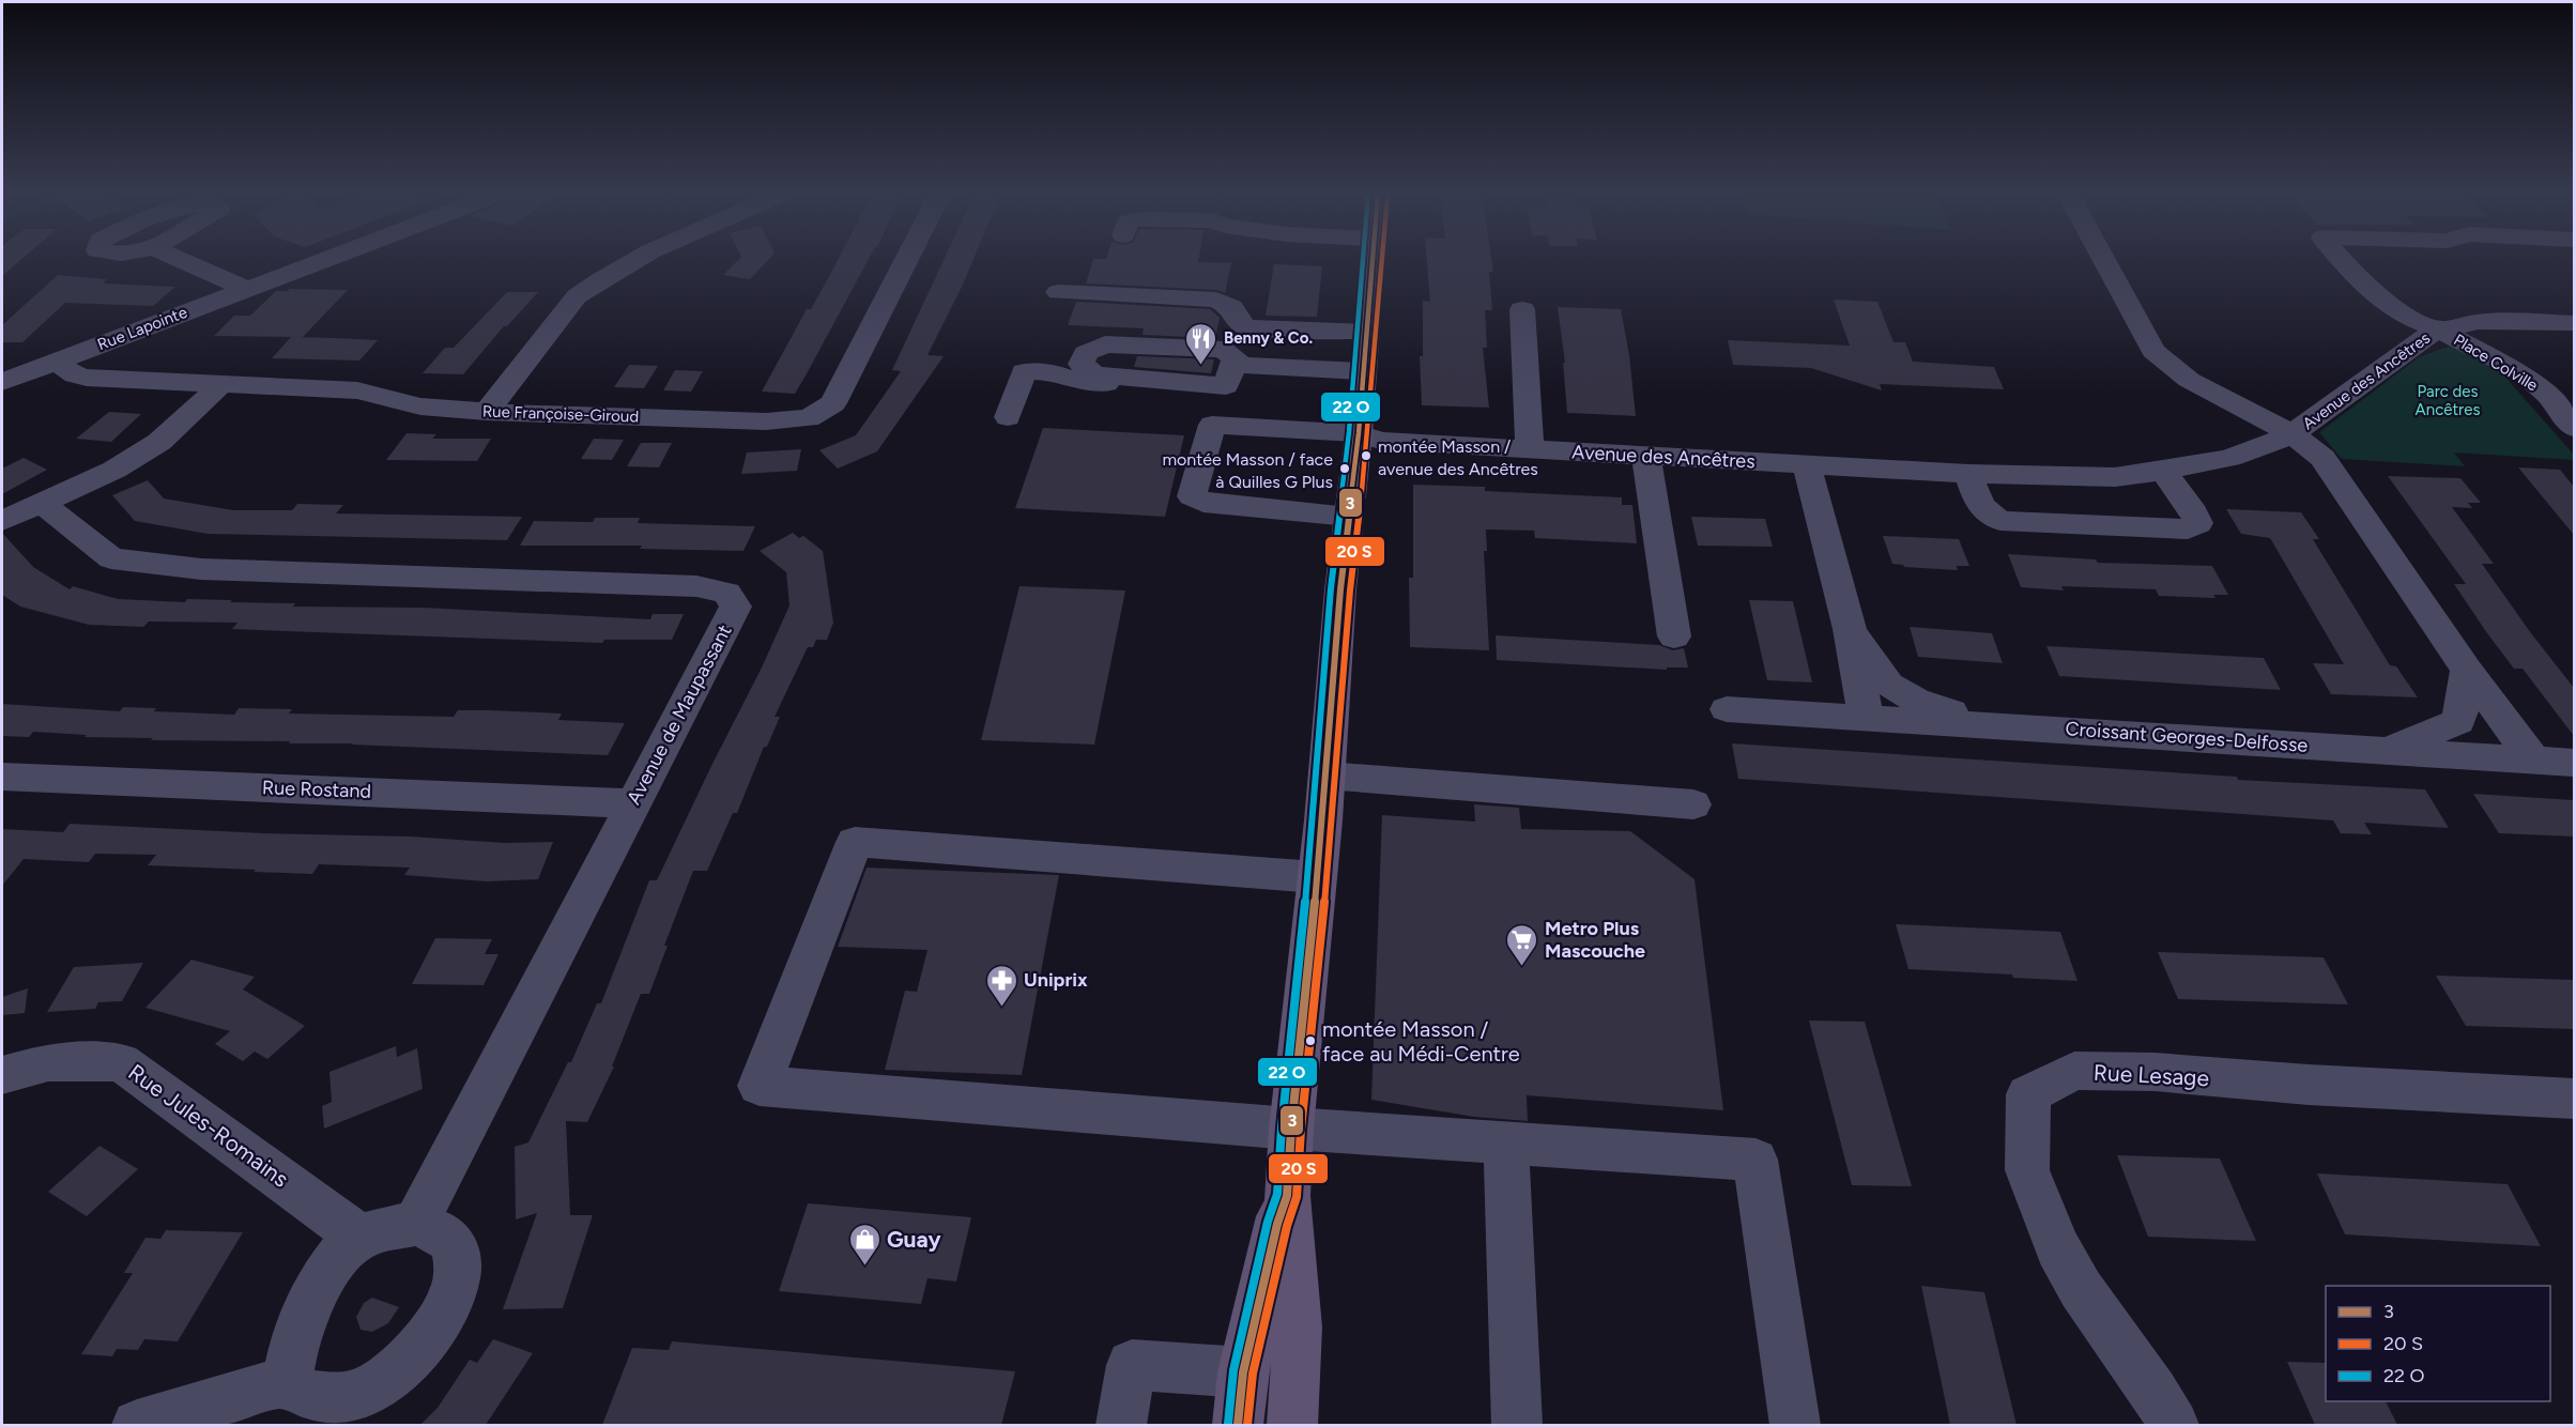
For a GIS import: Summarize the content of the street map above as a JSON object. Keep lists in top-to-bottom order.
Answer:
{
  "streets": {
    "street": [
      "Rue Lapointe",
      "Place Colville",
      "Avenue des Ancêtres",
      "Rue Françoise-Giroud",
      "Avenue de Maupassant",
      "Croissant Georges-Delfosse",
      "Rue Rostand",
      "Rue Lesage",
      "Rue Jules-Romains"
    ]
  },
  "crossings": [
    ["Rue Lapointe", "Rue Françoise-Giroud"],
    ["Place Colville", "Avenue des Ancêtres"],
    ["Avenue des Ancêtres", "Croissant Georges-Delfosse"],
    ["Avenue de Maupassant", "Rue Rostand"],
    ["Avenue de Maupassant", "Rue Jules-Romains"]
  ],
  "parks": ["Parc des Ancêtres"],
  "places": {
    "restaurant": ["Benny & Co."],
    "other": ["montée Masson / avenue des Ancêtres", "montée Masson / face à Quilles G Plus", "montée Masson / face au Médi-Centre"],
    "supermarket": ["Metro Plus Mascouche"],
    "pharmacy": ["Uniprix"],
    "shop": ["Guay"]
  },
  "lines": ["transit line 3"],
  "legend": ["3", "20 S", "22 O"]
}
